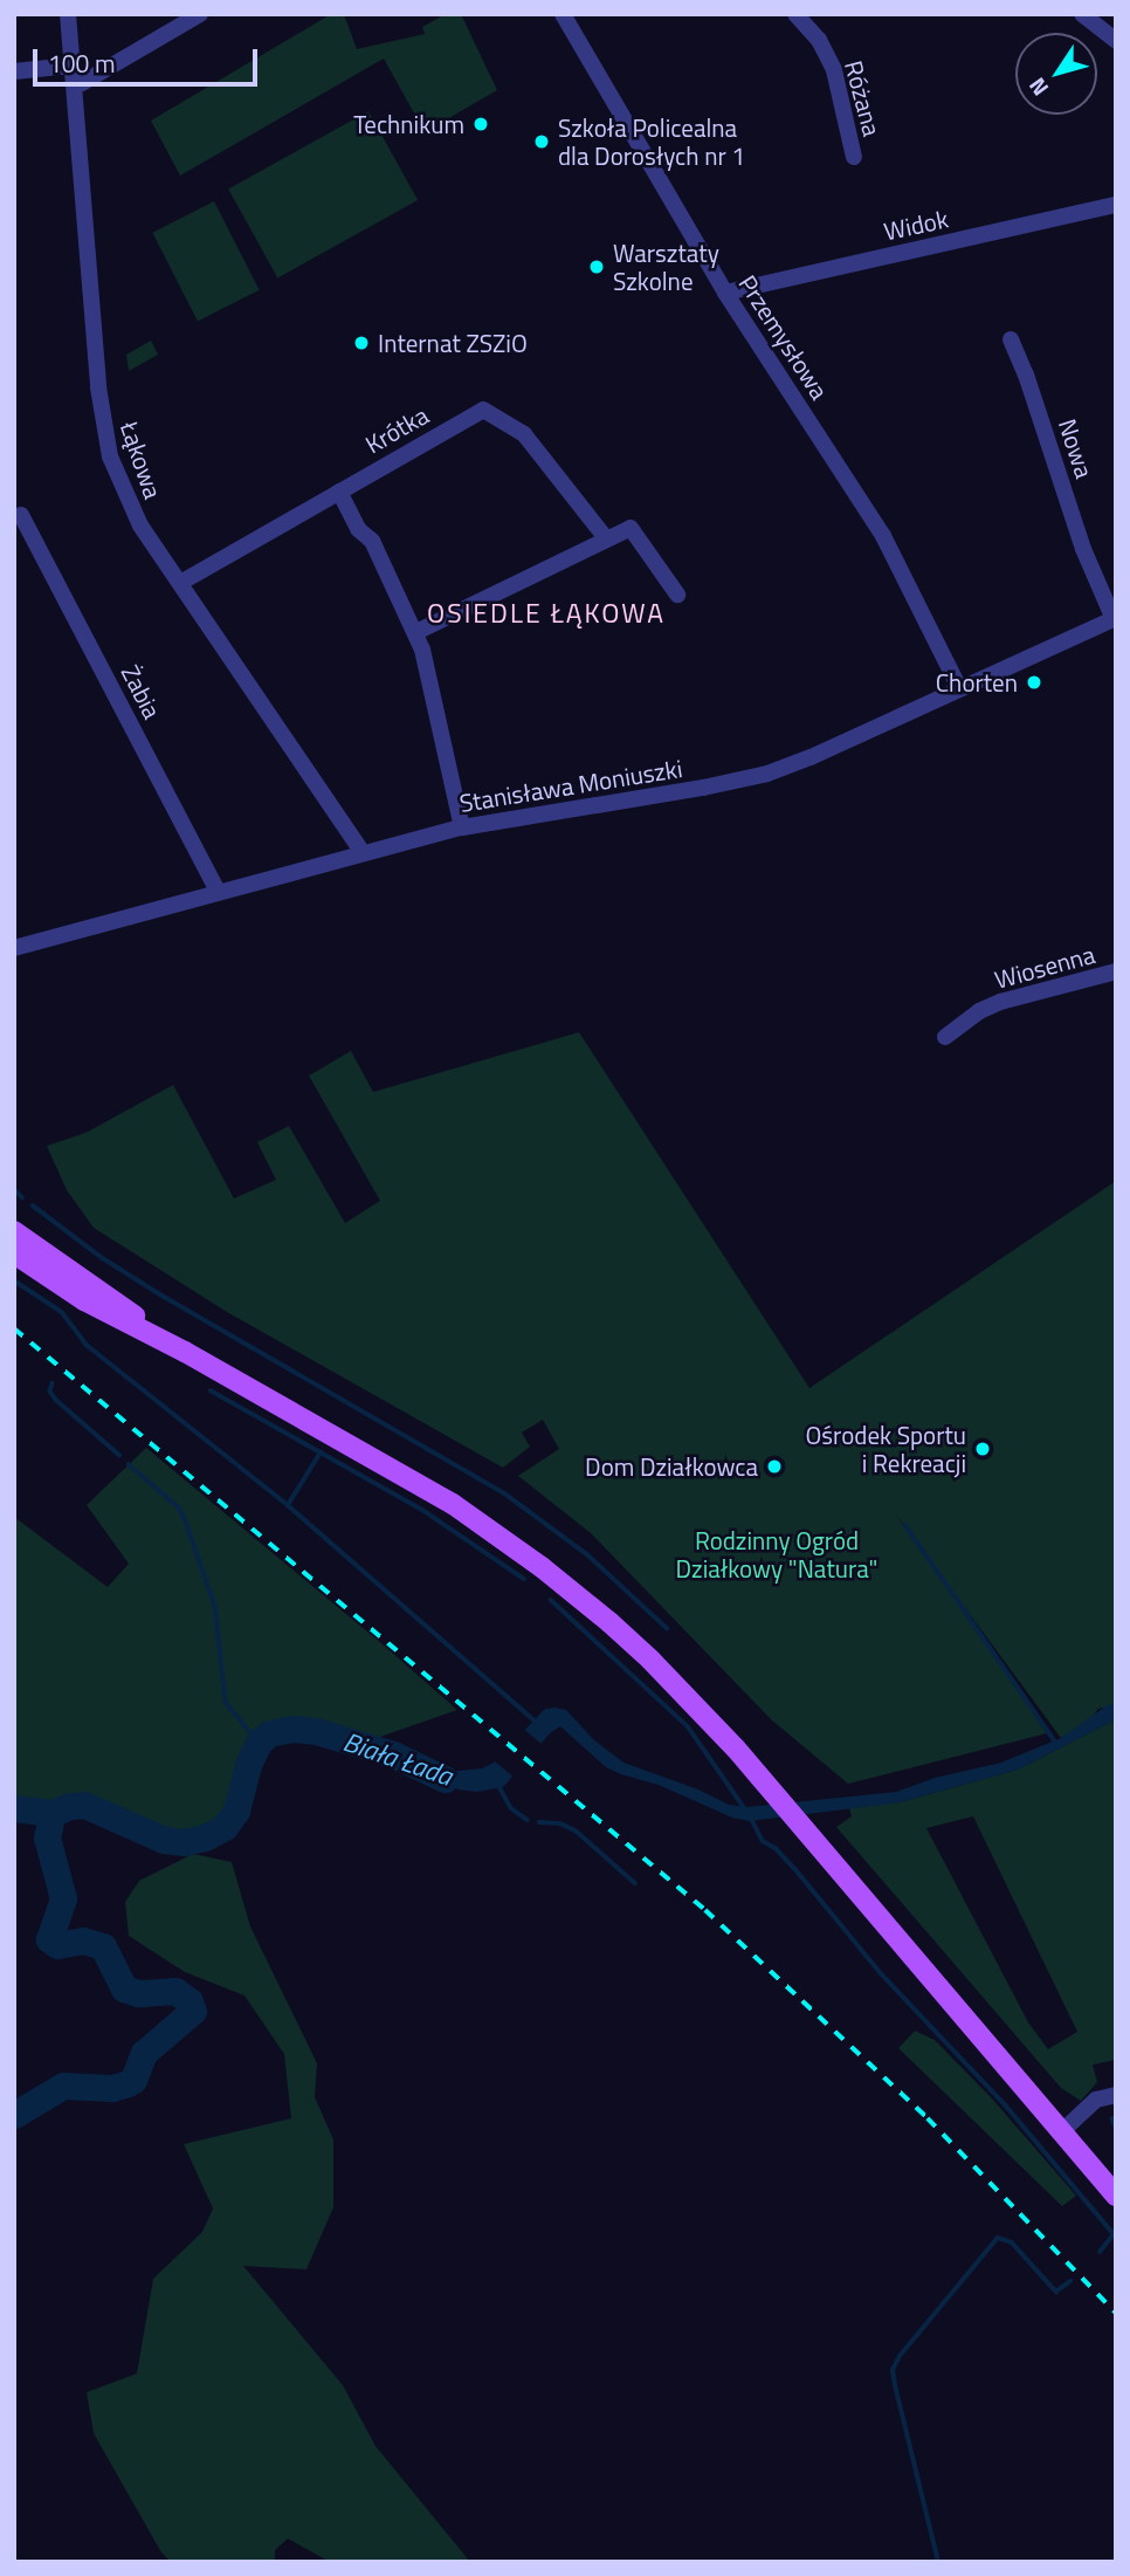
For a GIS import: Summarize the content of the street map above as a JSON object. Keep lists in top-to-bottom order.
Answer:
{
  "streets": {
    "street": [
      "Różana",
      "Widok",
      "Przemysłowa",
      "Krótka",
      "Nowa",
      "Łąkowa",
      "Żabia",
      "Stanisława Moniuszki",
      "Wiosenna"
    ]
  },
  "crossings": [
    ["Widok", "Przemysłowa"],
    ["Przemysłowa", "Stanisława Moniuszki"],
    ["Krótka", "Łąkowa"],
    ["Nowa", "Stanisława Moniuszki"],
    ["Łąkowa", "Stanisława Moniuszki"],
    ["Żabia", "Stanisława Moniuszki"]
  ],
  "districts": ["OSIEDLE ŁĄKOWA"],
  "water": ["Biała Łada"],
  "parks": ["Rodzinny Ogród Działkowy \"Natura\""],
  "places": [
    "Technikum",
    "Szkoła Policealna dla Dorosłych nr 1",
    "Warsztaty Szkolne",
    "Internat ZSZiO",
    "Chorten",
    "Ośrodek Sportu i Rekreacji",
    "Dom Działkowca"
  ],
  "scale_bar": "100 m",
  "north": "bottom left"
}
